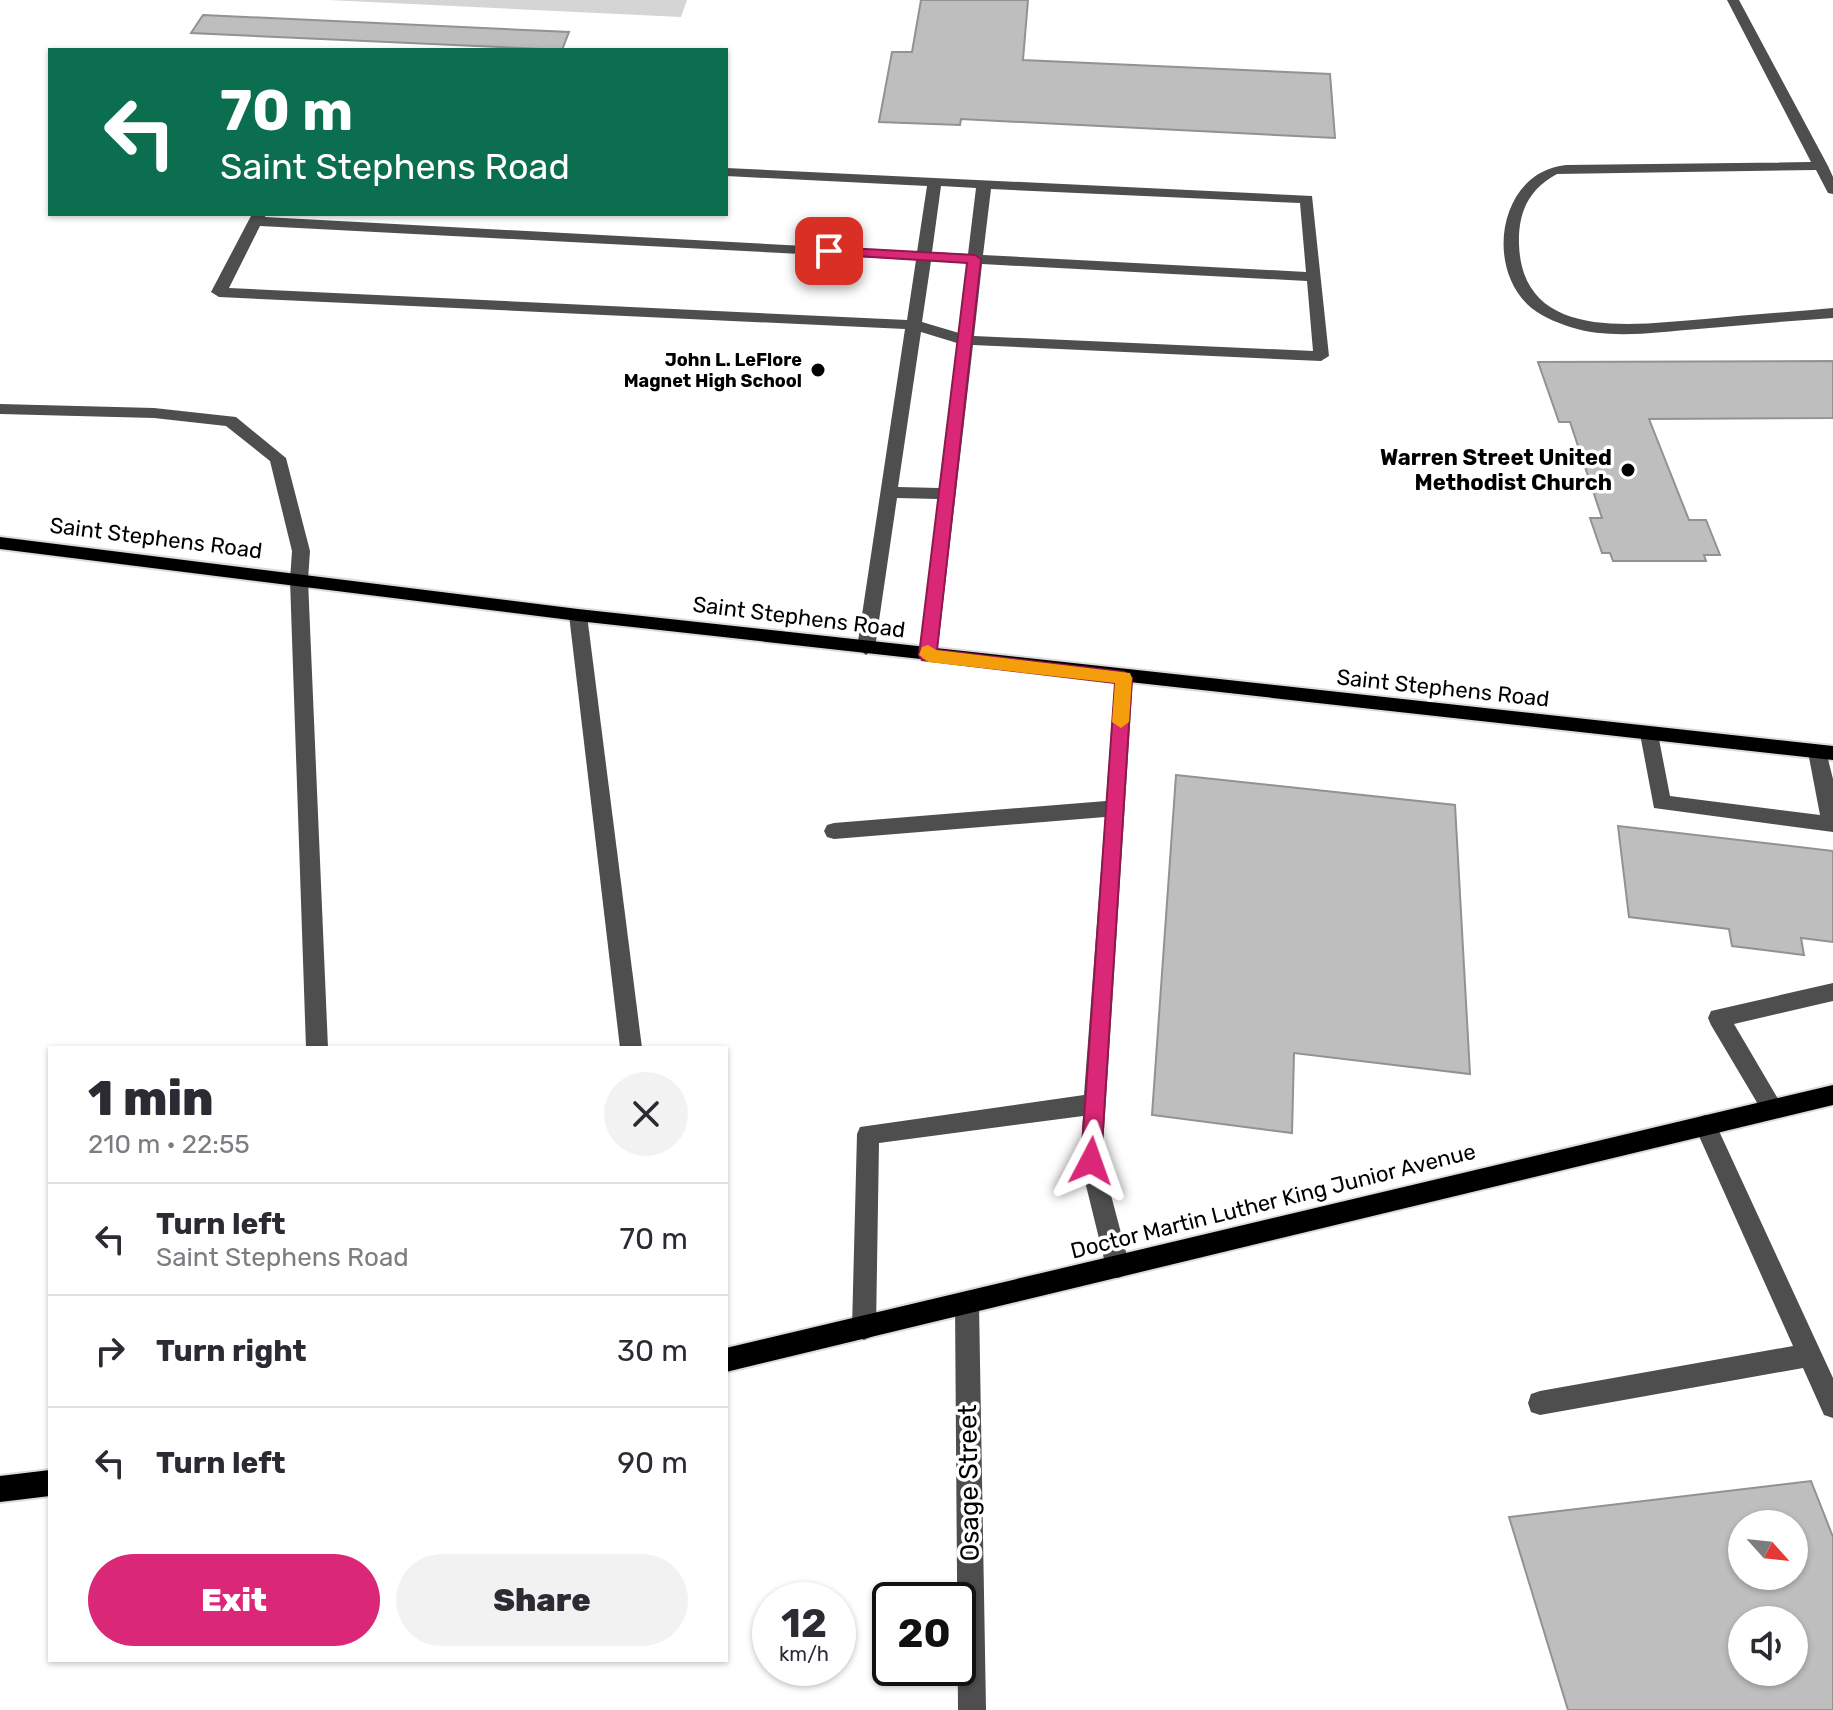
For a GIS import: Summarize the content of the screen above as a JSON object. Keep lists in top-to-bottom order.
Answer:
{
  "streets": {
    "main road": ["Saint Stephens Road", "Doctor Martin Luther King Junior Avenue"],
    "street": ["Osage Street"]
  },
  "crossings": [
    ["Doctor Martin Luther King Junior Avenue", "Osage Street"]
  ],
  "places": ["John L. LeFlore Magnet High School", "Warren Street United Methodist Church"],
  "north": "bottom right",
  "page": {
    "turn": ["70 m", "Saint Stephens Road"],
    "heading": ["1 min", "210 m · 22:55"],
    "list": [
      {
        "name": "Turn left",
        "note": "Saint Stephens Road",
        "value": "70 m"
      },
      {
        "name": "Turn right",
        "value": "30 m"
      },
      {
        "name": "Turn left",
        "value": "90 m"
      }
    ],
    "buttons": ["Exit", "Share"],
    "speed": "12 km/h",
    "limit": "20"
  }
}
